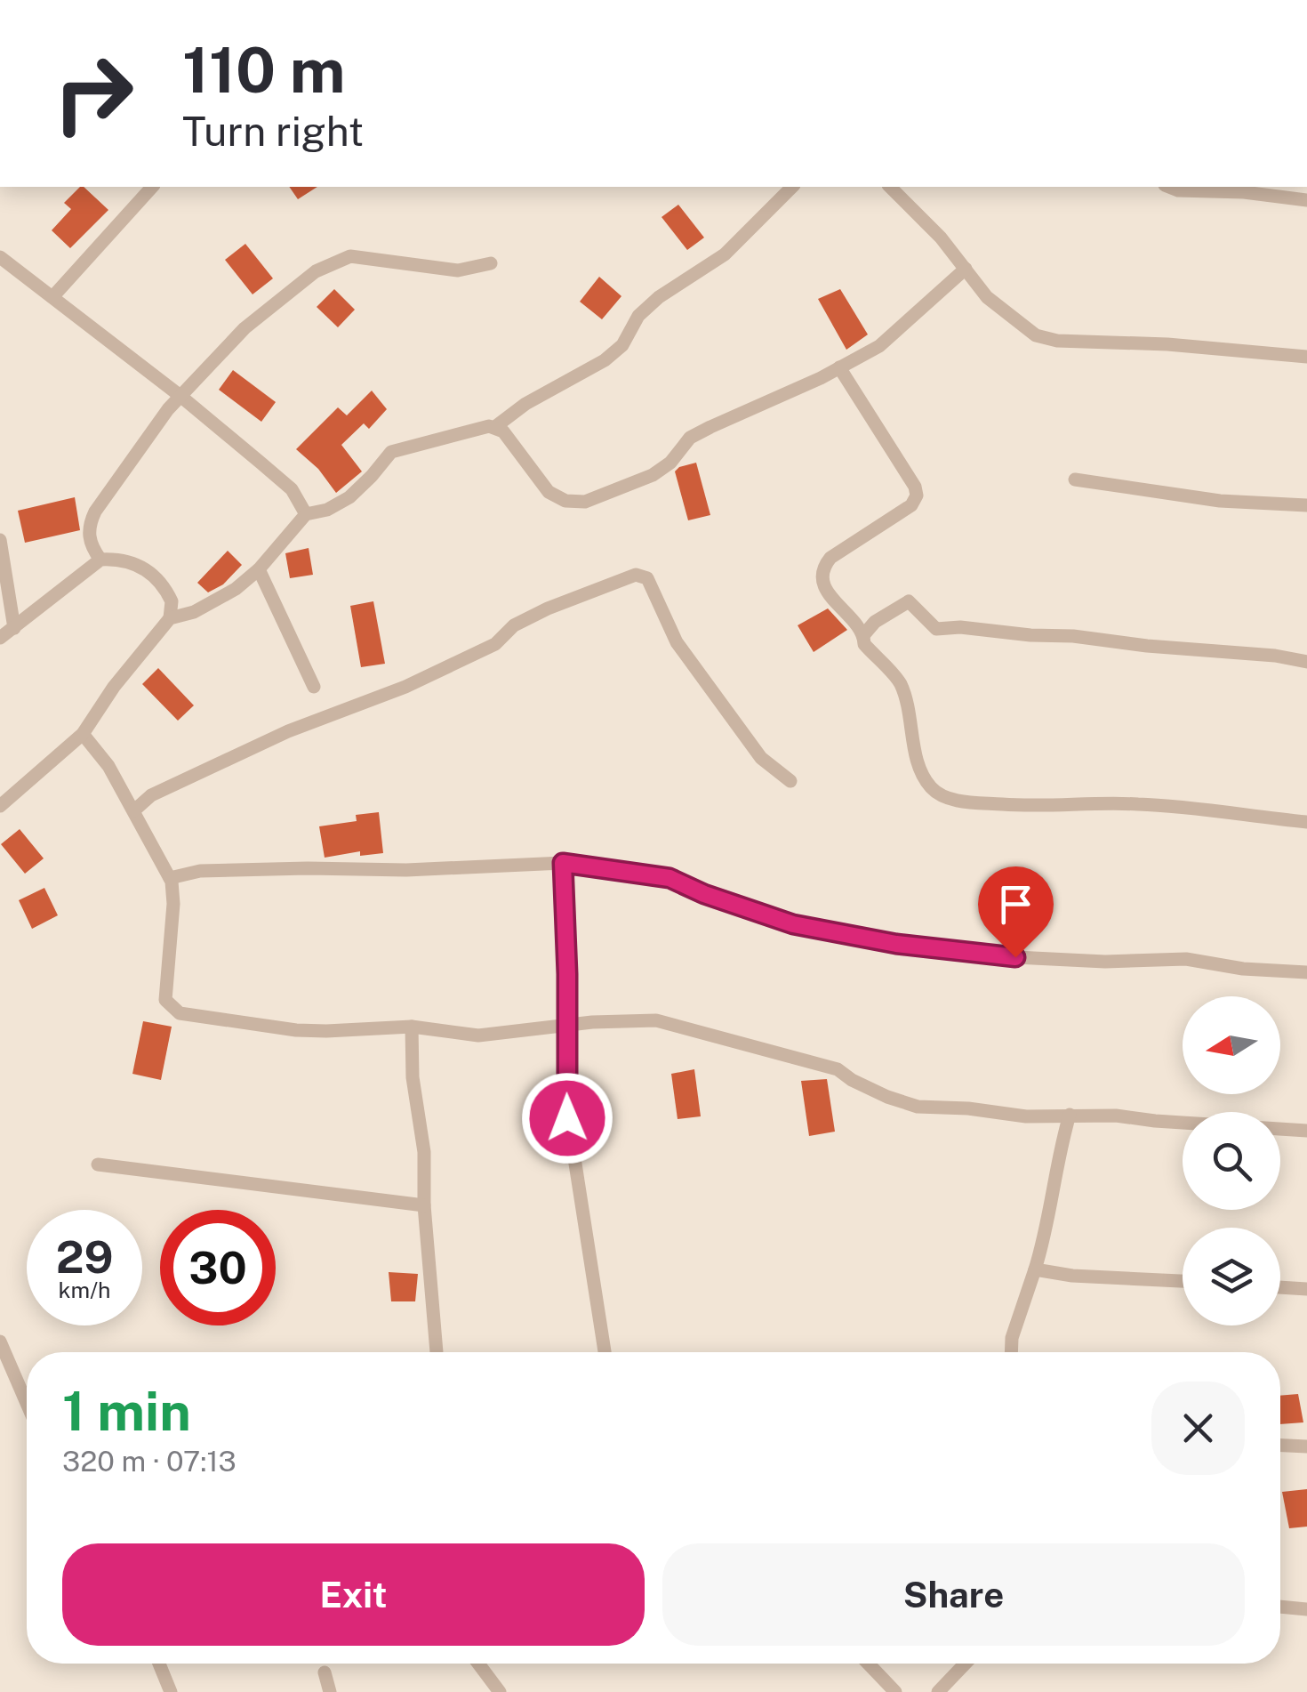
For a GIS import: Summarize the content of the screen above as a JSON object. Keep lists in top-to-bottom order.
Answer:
{
  "north": "left",
  "page": {
    "turn": ["110 m", "Turn right"],
    "speed": "29 km/h",
    "limit": "30",
    "heading": ["1 min", "320 m · 07:13"],
    "buttons": ["Exit", "Share"]
  }
}
